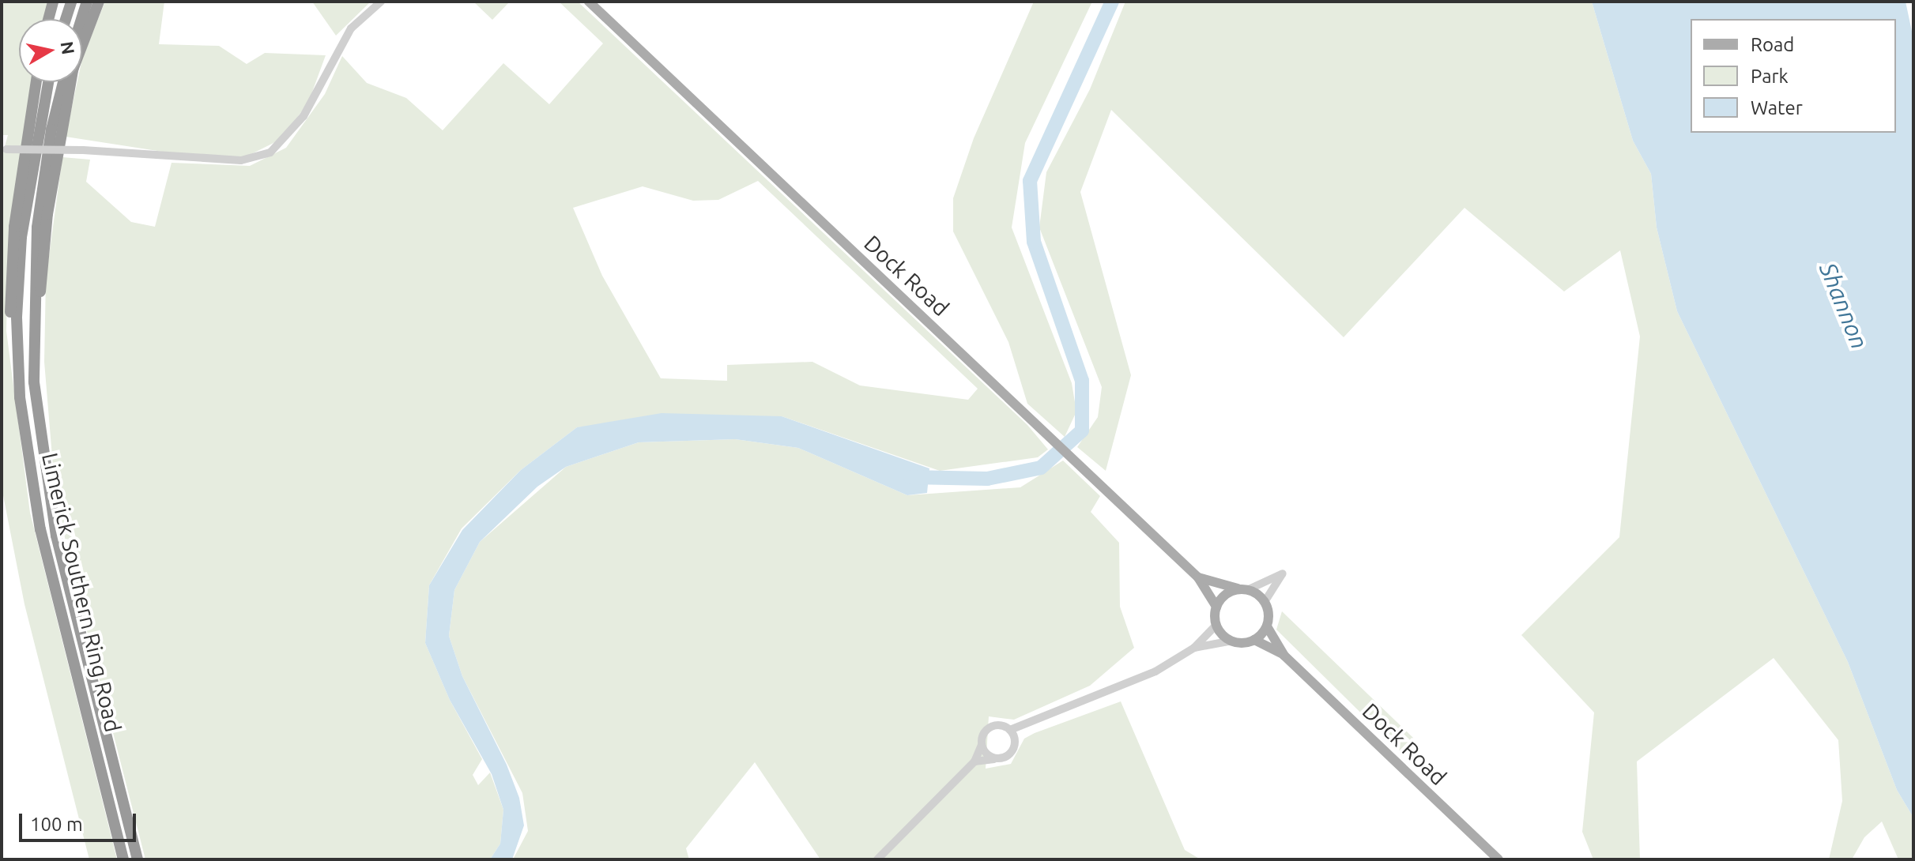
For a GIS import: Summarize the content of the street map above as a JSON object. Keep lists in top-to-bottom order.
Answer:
{
  "streets": {
    "highway": ["Limerick Southern Ring Road"],
    "main road": ["Dock Road"]
  },
  "water": ["Shannon"],
  "legend": ["Road", "Park", "Water"],
  "scale_bar": "100 m",
  "north": "right"
}
